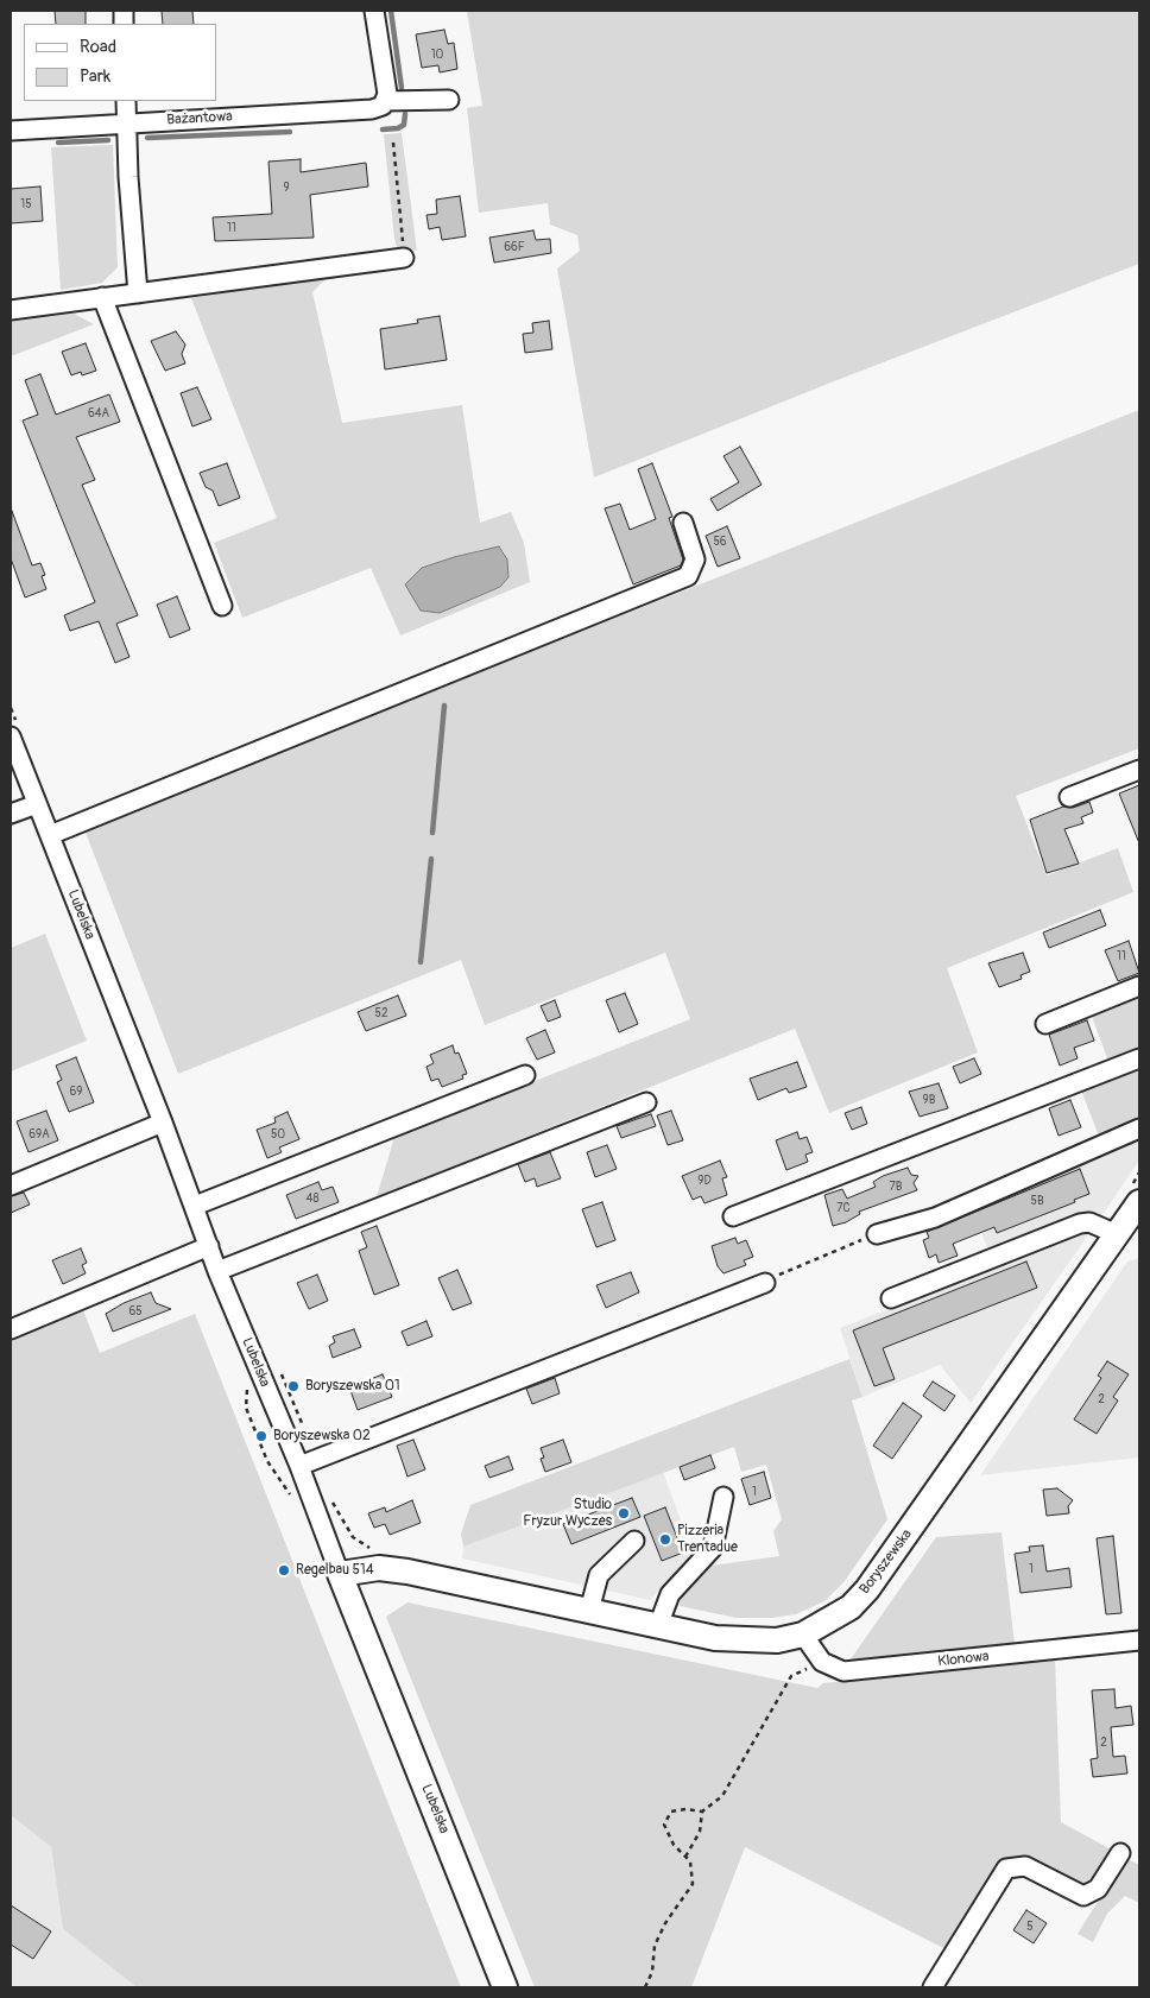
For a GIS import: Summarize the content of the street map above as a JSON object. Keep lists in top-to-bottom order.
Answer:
{
  "streets": {
    "main road": ["Lubelska", "Boryszewska"],
    "street": ["Bażantowa", "Klonowa"]
  },
  "crossings": [
    ["Lubelska", "Boryszewska"]
  ],
  "places": [
    "Boryszewska 01",
    "Boryszewska 02",
    "Studio Fryzur Wyczes",
    "Pizzeria Trentadue",
    "Regelbau 514"
  ],
  "house_numbers": [
    "10",
    "9",
    "15",
    "11",
    "66F",
    "64A",
    "56",
    "11",
    "52",
    "69",
    "9B",
    "69A",
    "50",
    "9D",
    "7B",
    "48",
    "5B",
    "7C",
    "65",
    "2",
    "1",
    "1",
    "2",
    "5"
  ],
  "legend": ["Road", "Park"]
}
